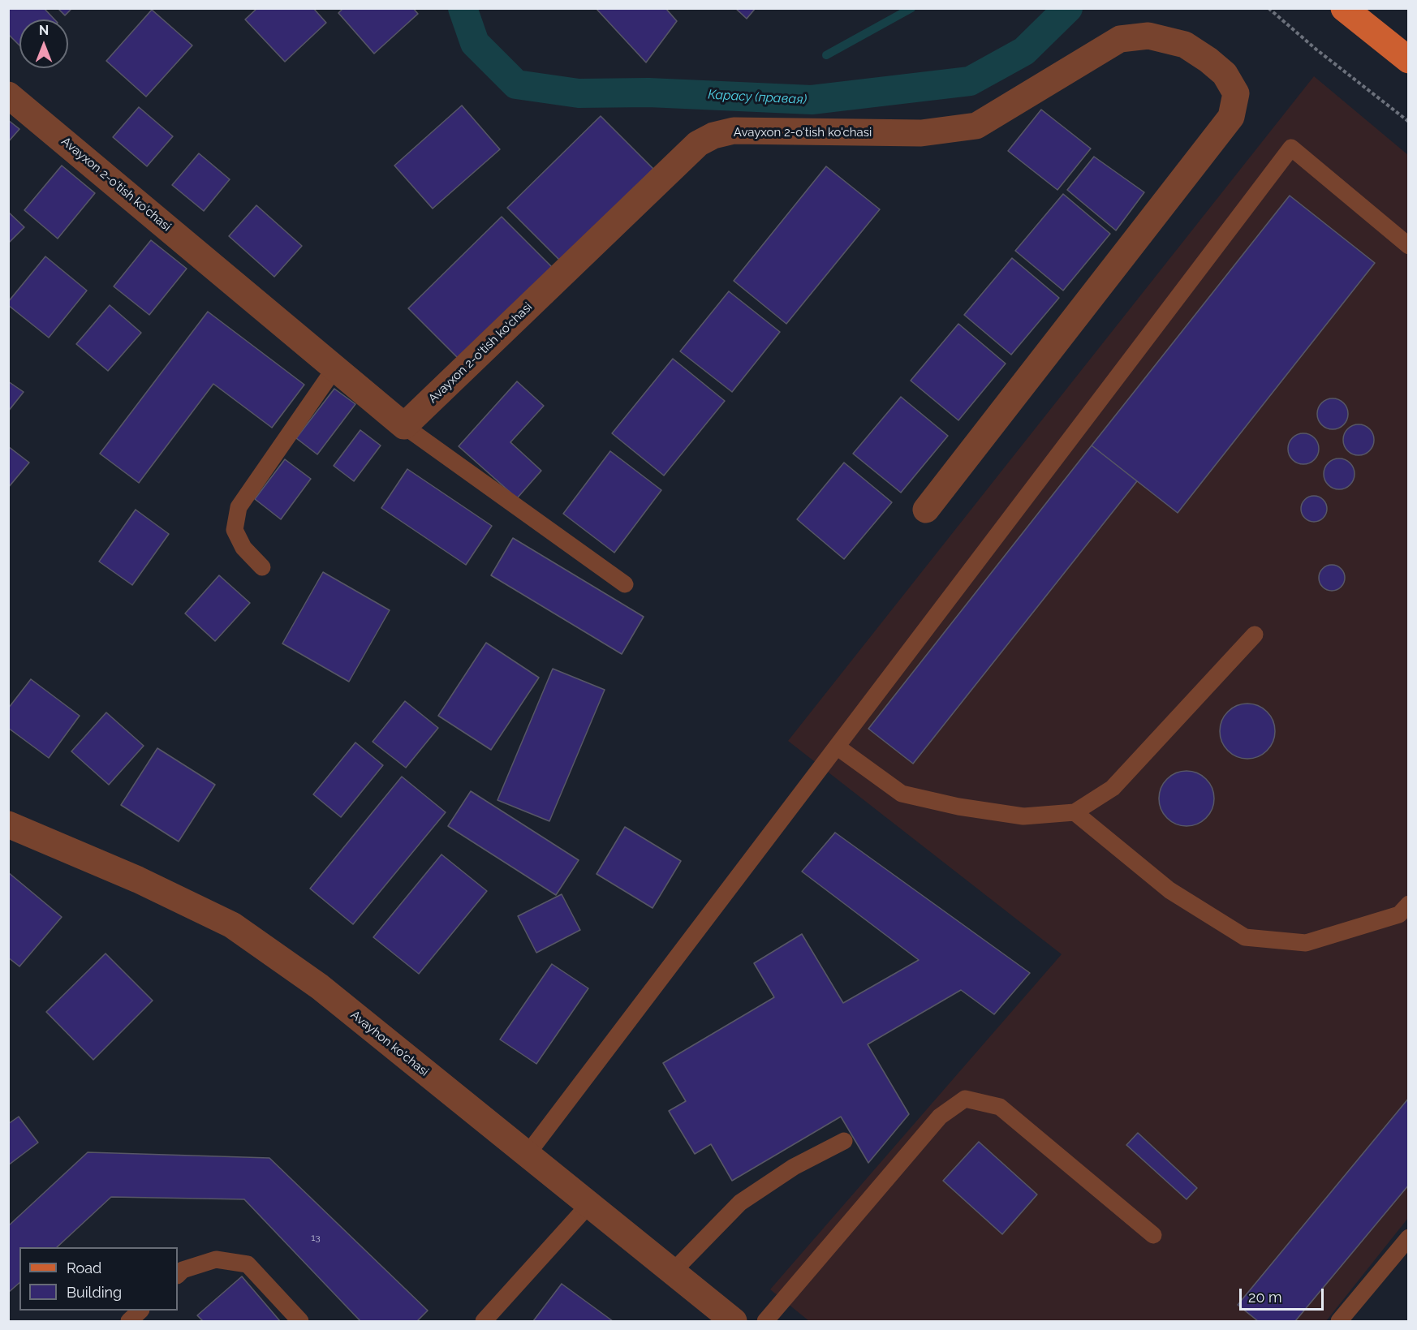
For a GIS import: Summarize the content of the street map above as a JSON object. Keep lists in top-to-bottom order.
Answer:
{
  "streets": {
    "street": ["Avayxon 2-o'tish ko'chasi", "Avayhon ko'chasi"]
  },
  "water": ["Карасу (правая)"],
  "house_numbers": ["13"],
  "legend": ["Road", "Building"],
  "scale_bar": "20 m",
  "north": "top"
}
